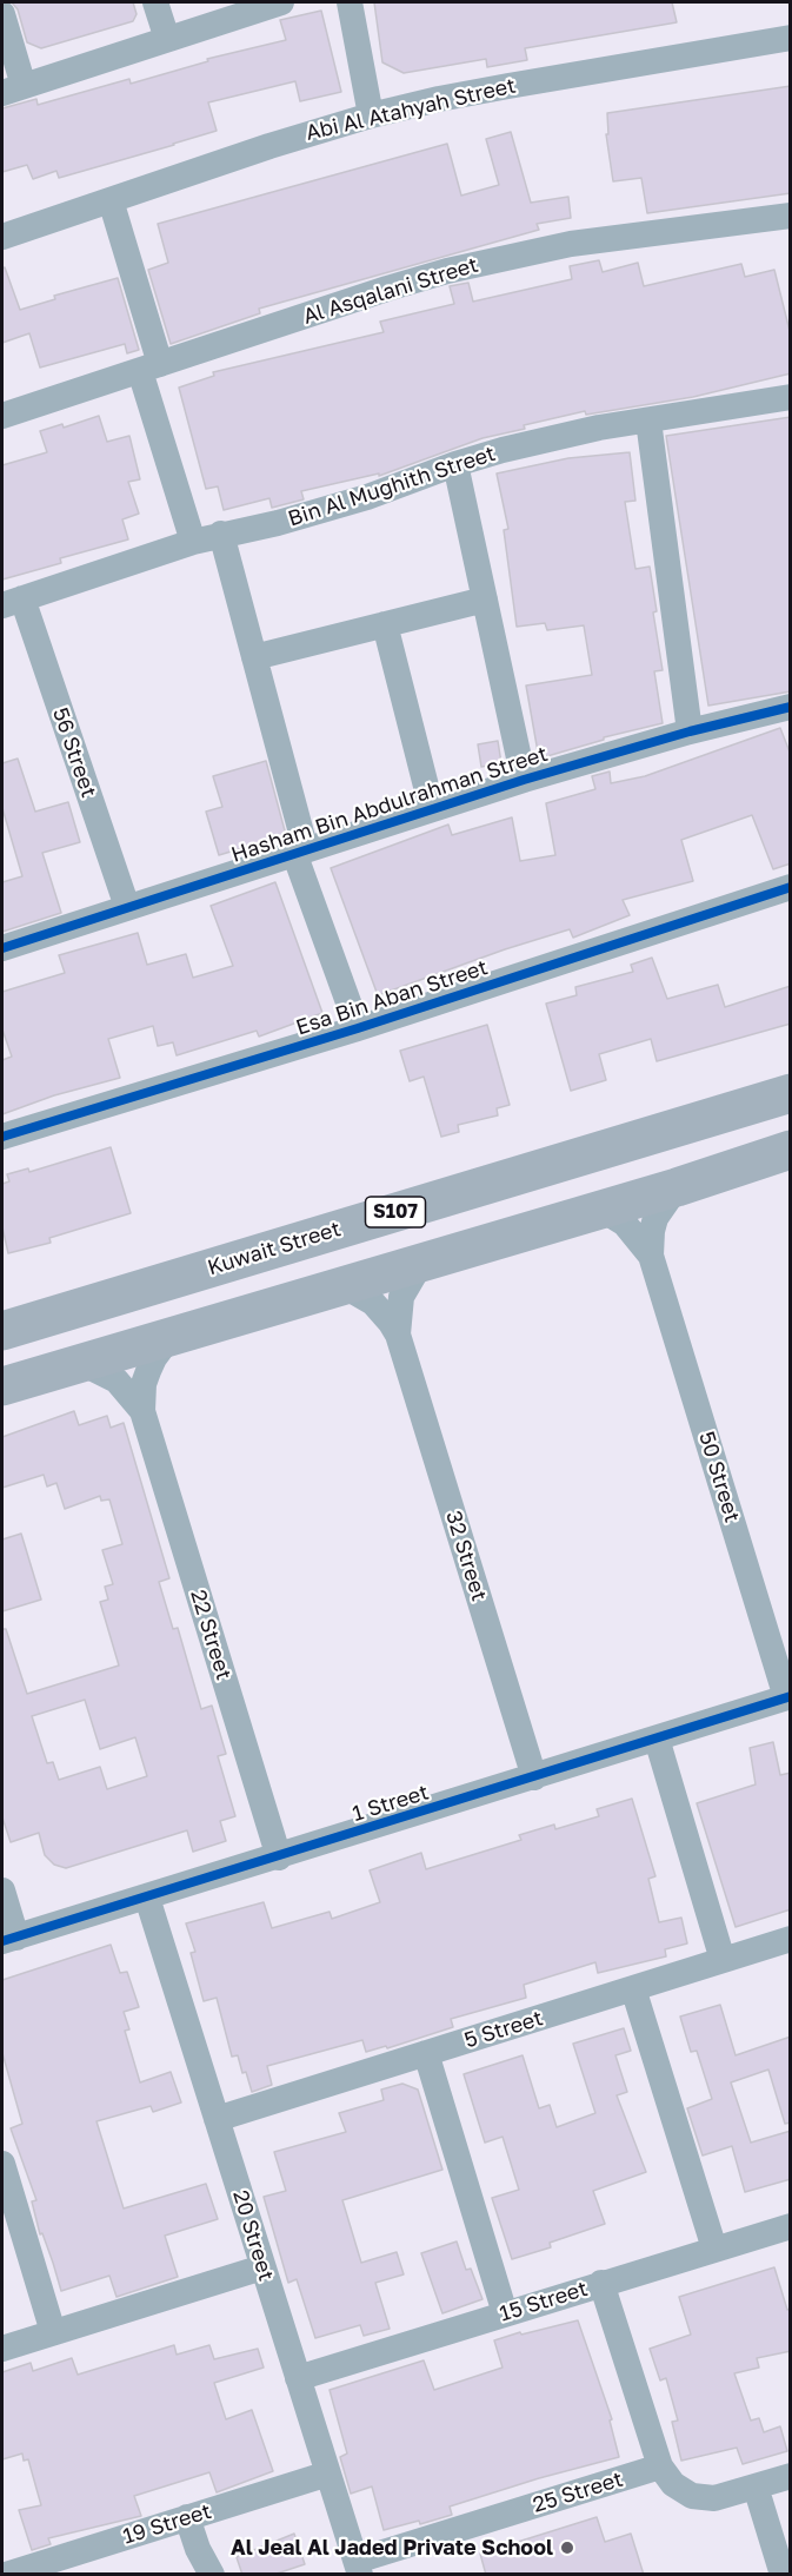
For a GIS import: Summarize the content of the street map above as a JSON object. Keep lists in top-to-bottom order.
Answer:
{
  "streets": {
    "main road": ["S107", "Kuwait Street"],
    "street": [
      "Abi Al Atahyah Street",
      "Al Asqalani Street",
      "Bin Al Mughith Street",
      "56 Street",
      "Hasham Bin Abdulrahman Street",
      "Esa Bin Aban Street",
      "50 Street",
      "32 Street",
      "22 Street",
      "1 Street",
      "5 Street",
      "20 Street",
      "15 Street",
      "25 Street",
      "19 Street"
    ]
  },
  "crossings": [
    ["Bin Al Mughith Street", "56 Street"],
    ["56 Street", "Hasham Bin Abdulrahman Street"],
    ["50 Street", "1 Street"],
    ["32 Street", "1 Street"],
    ["22 Street", "1 Street"],
    ["1 Street", "20 Street"],
    ["5 Street", "20 Street"],
    ["20 Street", "15 Street"],
    ["20 Street", "25 Street"],
    ["20 Street", "19 Street"]
  ],
  "places": ["Al Jeal Al Jaded Private School"]
}
